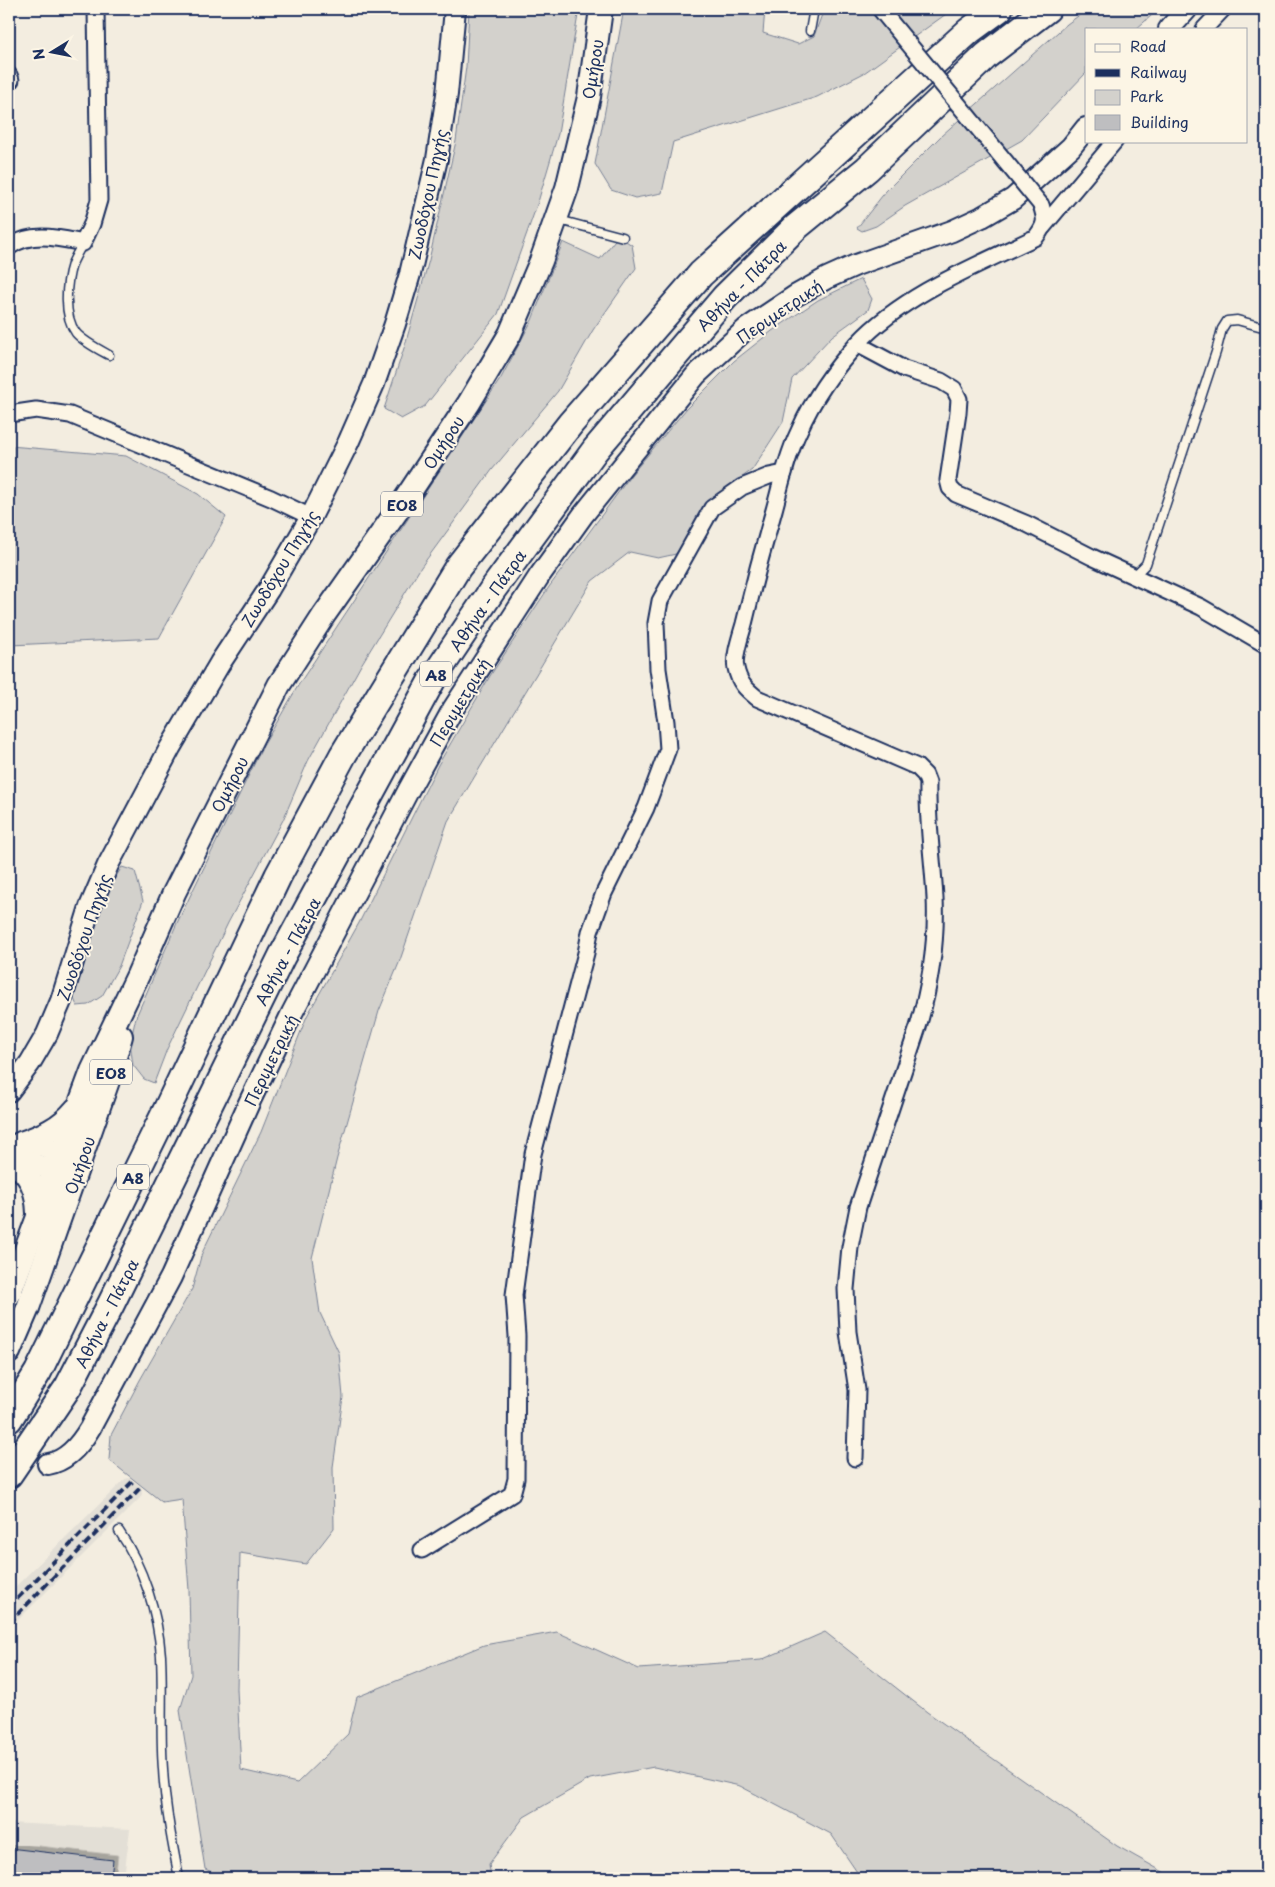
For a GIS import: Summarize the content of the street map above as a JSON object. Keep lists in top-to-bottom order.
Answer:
{
  "streets": {
    "highway": ["Αθήνα - Πάτρα", "Α8"],
    "main road": ["Ομήρου", "ΕΟ8"],
    "street": ["Ζωοδόχου Πηγής", "Περιμετρική"]
  },
  "legend": [
    "Road",
    "Railway",
    "Park",
    "Building"
  ],
  "north": "left"
}
